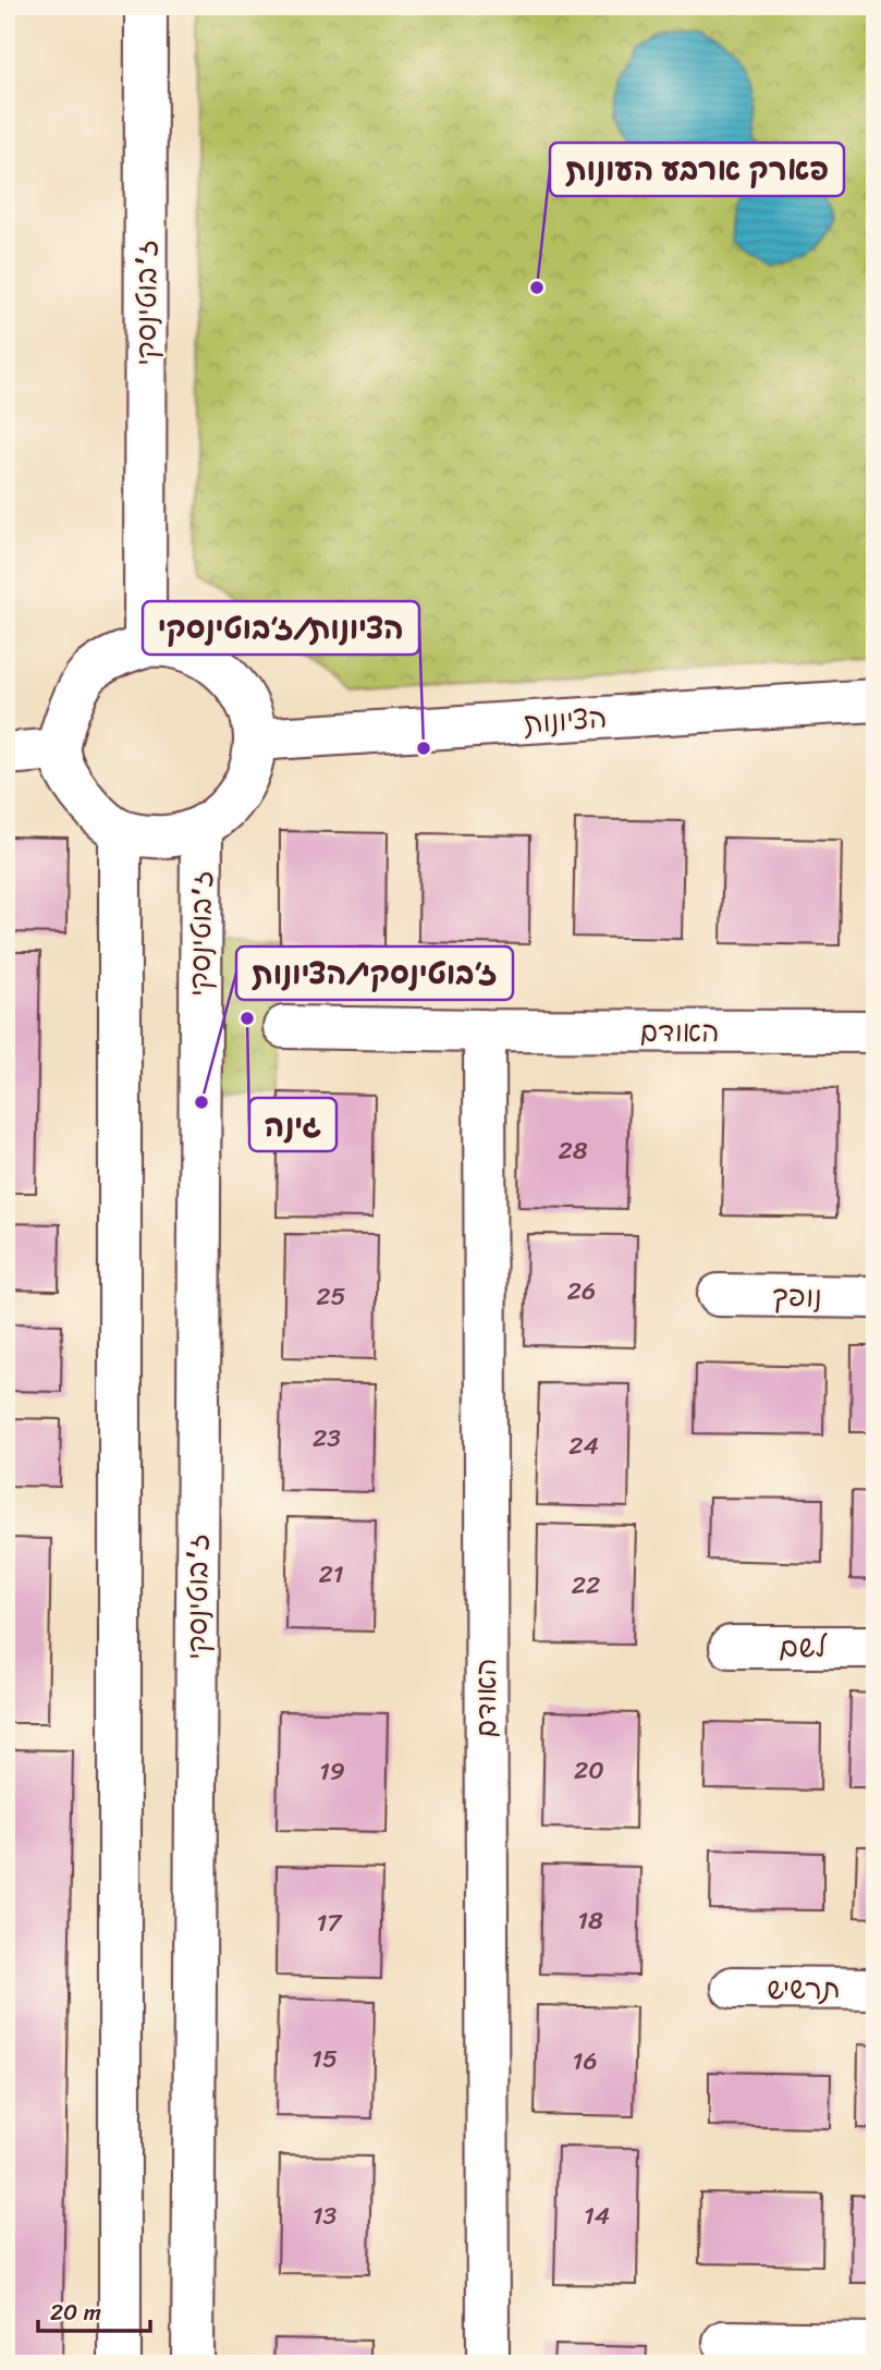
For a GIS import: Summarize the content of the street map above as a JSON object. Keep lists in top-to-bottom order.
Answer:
{
  "streets": {
    "street": [
      "ז'בוטינסקי",
      "הציונות",
      "האודם",
      "נופך",
      "לשם",
      "תרשיש"
    ]
  },
  "crossings": [
    ["ז'בוטינסקי", "הציונות"]
  ],
  "places": [
    "פארק ארבע העונות",
    "הציונות/ז׳בוטינסקי",
    "גינה",
    "ז׳בוטינסקי/הציונות"
  ],
  "house_numbers": [
    "28",
    "26",
    "25",
    "23",
    "24",
    "21",
    "22",
    "20",
    "19",
    "18",
    "17",
    "15",
    "16",
    "13",
    "14"
  ],
  "scale_bar": "20 m"
}
